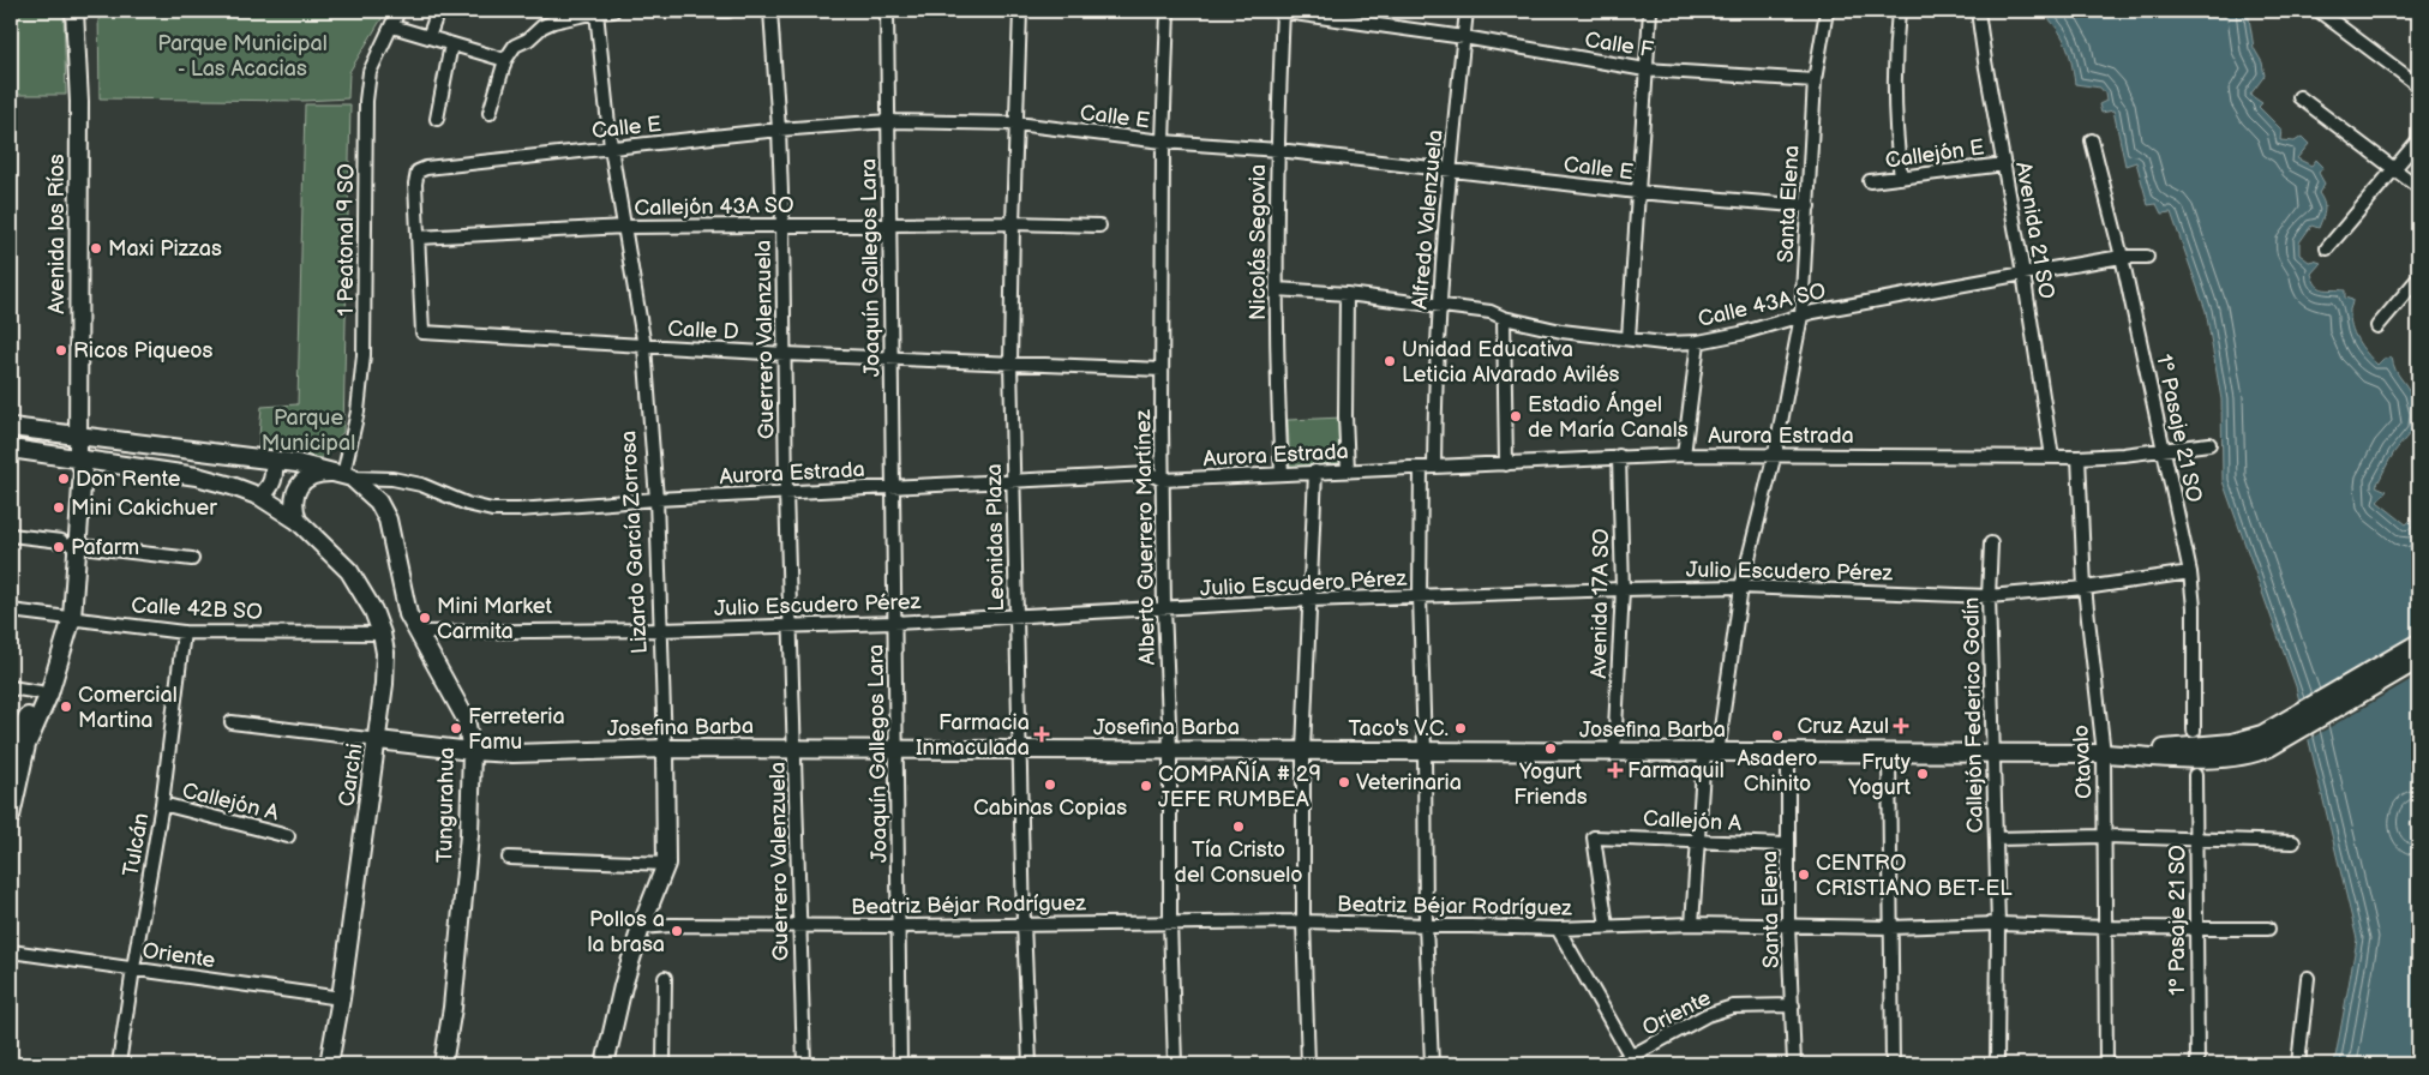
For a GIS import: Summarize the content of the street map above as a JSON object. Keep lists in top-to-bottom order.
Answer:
{
  "streets": {
    "street": [
      "Calle F",
      "Calle E",
      "Callejón E",
      "Santa Elena",
      "Callejón 43A SO",
      "Alfredo Valenzuela",
      "Avenida 21 SO",
      "Avenida los Ríos",
      "1 Peatonal 9 SO",
      "Nicolás Segovia",
      "Joaquín Gallegos Lara",
      "Calle 43A SO",
      "Calle D",
      "Guerrero Valenzuela",
      "1º Pasaje 21 SO",
      "Aurora Estrada",
      "Leonidas Plaza",
      "Alberto Guerrero Martínez",
      "Lizardo García Zorrosa",
      "Julio Escudero Pérez",
      "Avenida 17A SO",
      "Calle 42B SO",
      "Callejón Federico Godín",
      "Josefina Barba",
      "Otavalo",
      "Carchi",
      "Callejón A",
      "Tungurahua",
      "Tulcán",
      "Beatriz Béjar Rodríguez",
      "Oriente"
    ]
  },
  "crossings": [
    ["Calle F", "Santa Elena"],
    ["Calle F", "Alfredo Valenzuela"],
    ["Calle F", "Nicolás Segovia"],
    ["Calle E", "Santa Elena"],
    ["Calle E", "Callejón 43A SO"],
    ["Calle E", "Alfredo Valenzuela"],
    ["Calle E", "Nicolás Segovia"],
    ["Calle E", "Joaquín Gallegos Lara"],
    ["Calle E", "Calle D"],
    ["Calle E", "Guerrero Valenzuela"],
    ["Calle E", "Leonidas Plaza"],
    ["Calle E", "Alberto Guerrero Martínez"],
    ["Calle E", "Lizardo García Zorrosa"],
    ["Callejón E", "Avenida 21 SO"],
    ["Santa Elena", "Calle 43A SO"],
    ["Santa Elena", "Aurora Estrada"],
    ["Santa Elena", "Julio Escudero Pérez"],
    ["Santa Elena", "Josefina Barba"],
    ["Santa Elena", "Callejón A"],
    ["Santa Elena", "Beatriz Béjar Rodríguez"],
    ["Santa Elena", "Oriente"],
    ["Callejón 43A SO", "Joaquín Gallegos Lara"],
    ["Callejón 43A SO", "Calle D"],
    ["Callejón 43A SO", "Guerrero Valenzuela"],
    ["Callejón 43A SO", "Leonidas Plaza"],
    ["Callejón 43A SO", "Lizardo García Zorrosa"],
    ["Alfredo Valenzuela", "Calle 43A SO"],
    ["Alfredo Valenzuela", "Aurora Estrada"],
    ["Alfredo Valenzuela", "Julio Escudero Pérez"],
    ["Alfredo Valenzuela", "Josefina Barba"],
    ["Alfredo Valenzuela", "Beatriz Béjar Rodríguez"],
    ["Avenida 21 SO", "Calle 43A SO"],
    ["Avenida 21 SO", "Aurora Estrada"],
    ["Avenida los Ríos", "Calle 42B SO"],
    ["Avenida los Ríos", "Carchi"],
    ["1 Peatonal 9 SO", "Aurora Estrada"],
    ["1 Peatonal 9 SO", "Tungurahua"],
    ["Nicolás Segovia", "Calle 43A SO"],
    ["Nicolás Segovia", "Aurora Estrada"],
    ["Joaquín Gallegos Lara", "Calle D"],
    ["Joaquín Gallegos Lara", "Aurora Estrada"],
    ["Joaquín Gallegos Lara", "Julio Escudero Pérez"],
    ["Joaquín Gallegos Lara", "Josefina Barba"],
    ["Joaquín Gallegos Lara", "Beatriz Béjar Rodríguez"],
    ["Calle 43A SO", "1º Pasaje 21 SO"],
    ["Calle D", "Guerrero Valenzuela"],
    ["Calle D", "Leonidas Plaza"],
    ["Calle D", "Alberto Guerrero Martínez"],
    ["Calle D", "Lizardo García Zorrosa"],
    ["Guerrero Valenzuela", "Aurora Estrada"],
    ["Guerrero Valenzuela", "Julio Escudero Pérez"],
    ["Guerrero Valenzuela", "Josefina Barba"],
    ["Guerrero Valenzuela", "Beatriz Béjar Rodríguez"],
    ["1º Pasaje 21 SO", "Aurora Estrada"],
    ["1º Pasaje 21 SO", "Julio Escudero Pérez"],
    ["1º Pasaje 21 SO", "Beatriz Béjar Rodríguez"],
    ["Aurora Estrada", "Leonidas Plaza"],
    ["Aurora Estrada", "Alberto Guerrero Martínez"],
    ["Aurora Estrada", "Lizardo García Zorrosa"],
    ["Aurora Estrada", "Avenida 17A SO"],
    ["Aurora Estrada", "Otavalo"],
    ["Aurora Estrada", "Tungurahua"],
    ["Leonidas Plaza", "Julio Escudero Pérez"],
    ["Leonidas Plaza", "Josefina Barba"],
    ["Leonidas Plaza", "Beatriz Béjar Rodríguez"],
    ["Alberto Guerrero Martínez", "Julio Escudero Pérez"],
    ["Alberto Guerrero Martínez", "Josefina Barba"],
    ["Alberto Guerrero Martínez", "Beatriz Béjar Rodríguez"],
    ["Lizardo García Zorrosa", "Julio Escudero Pérez"],
    ["Lizardo García Zorrosa", "Josefina Barba"],
    ["Lizardo García Zorrosa", "Beatriz Béjar Rodríguez"],
    ["Julio Escudero Pérez", "Avenida 17A SO"],
    ["Julio Escudero Pérez", "Callejón Federico Godín"],
    ["Julio Escudero Pérez", "Otavalo"],
    ["Julio Escudero Pérez", "Tungurahua"],
    ["Avenida 17A SO", "Josefina Barba"],
    ["Calle 42B SO", "Carchi"],
    ["Calle 42B SO", "Tulcán"],
    ["Callejón Federico Godín", "Josefina Barba"],
    ["Callejón Federico Godín", "Beatriz Béjar Rodríguez"],
    ["Josefina Barba", "Otavalo"],
    ["Josefina Barba", "Carchi"],
    ["Josefina Barba", "Tungurahua"],
    ["Otavalo", "Beatriz Béjar Rodríguez"],
    ["Carchi", "Oriente"],
    ["Callejón A", "Tulcán"],
    ["Callejón A", "Beatriz Béjar Rodríguez"],
    ["Tulcán", "Oriente"]
  ],
  "parks": ["Parque Municipal - Las Acacias", "Parque Municipal"],
  "places": {
    "other": [
      "Maxi Pizzas",
      "Ricos Piqueos",
      "Unidad Educativa Leticia Alvarado Avilés",
      "Estadio Ángel de María Canals",
      "Don Rente",
      "Mini Cakichuer",
      "Pafarm",
      "Mini Market Carmita",
      "Comercial Martina",
      "Ferreteria Famu",
      "Taco's V.C.",
      "Asadero Chinito",
      "Yogurt Friends",
      "Fruty Yogurt",
      "Veterinaria",
      "Cabinas Copias",
      "COMPAÑÍA # 29 JEFE RUMBEA",
      "Tía Cristo del Consuelo",
      "CENTRO CRISTIANO BET-EL",
      "Pollos a la brasa"
    ],
    "health": ["Cruz Azul", "Farmacia Inmaculada", "Farmaquil"]
  }
}
